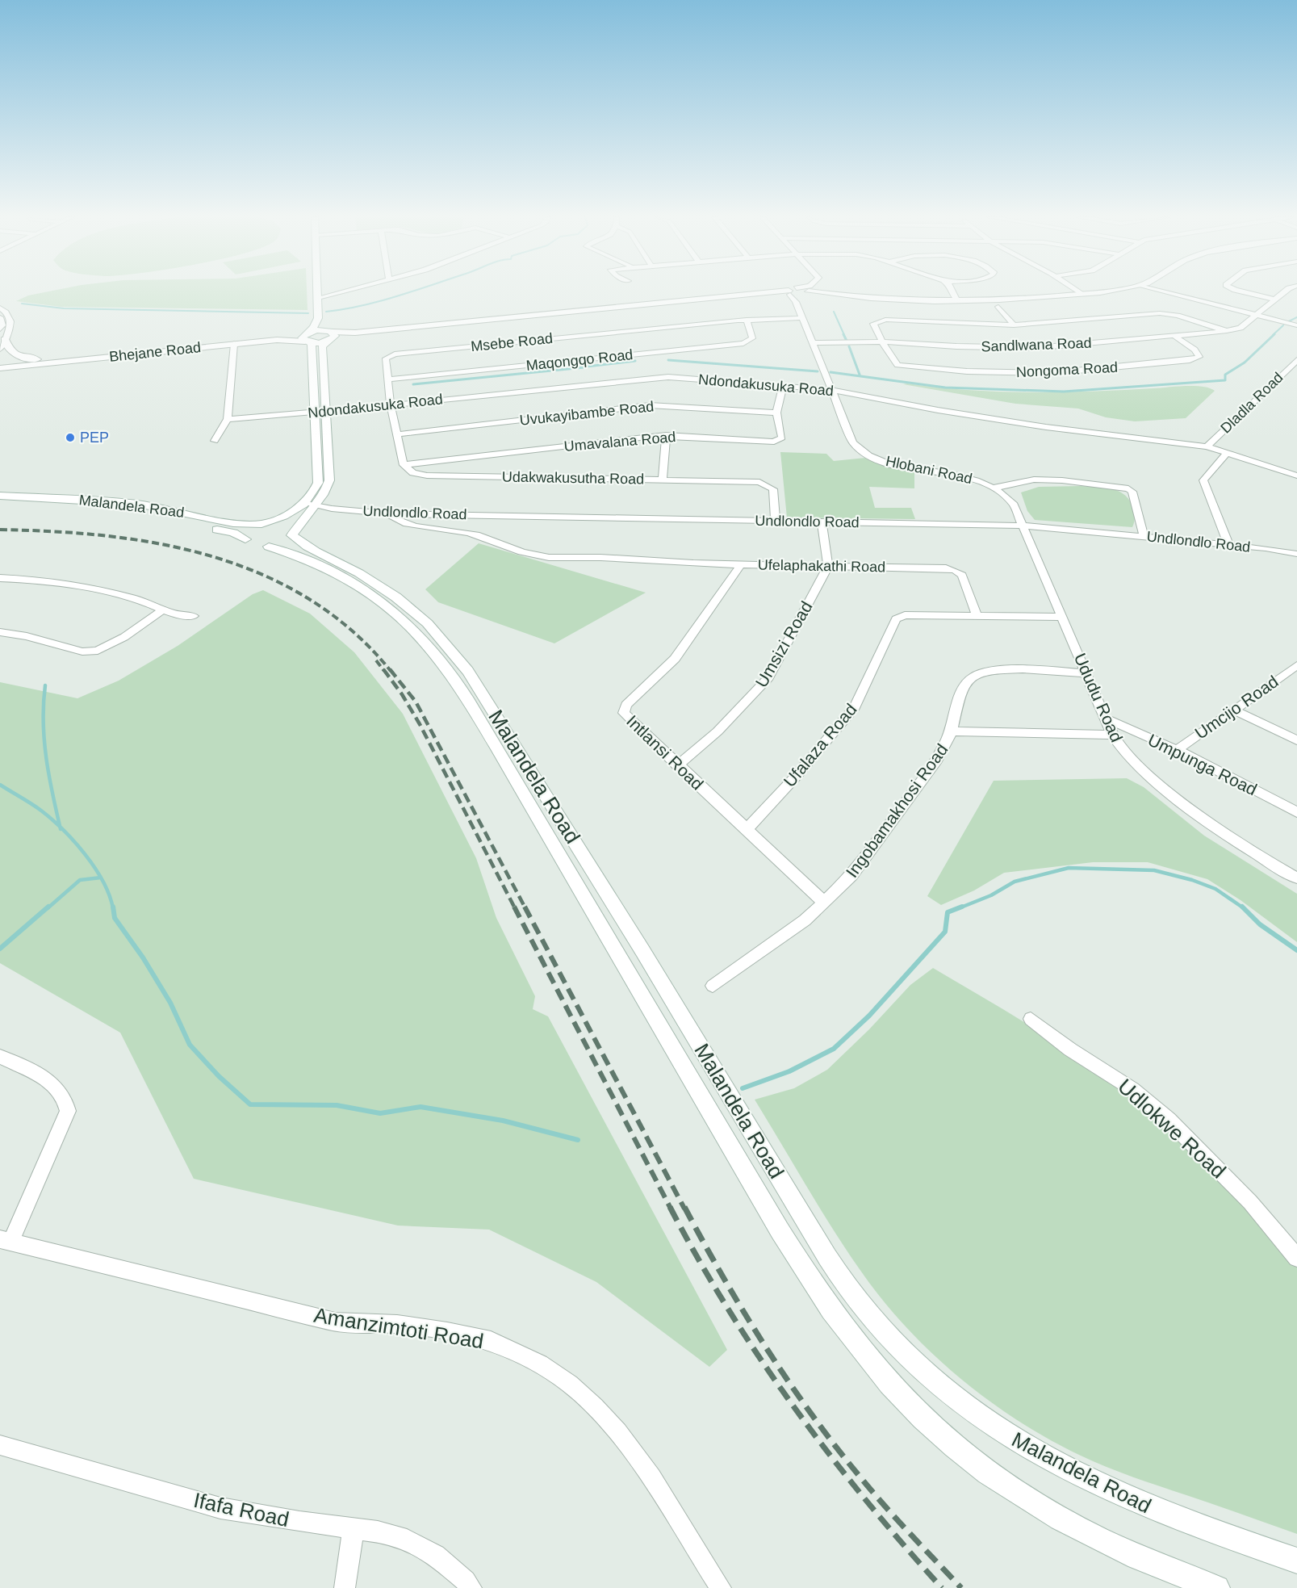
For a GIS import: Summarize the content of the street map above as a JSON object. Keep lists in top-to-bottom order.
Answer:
{
  "streets": {
    "main road": ["Bhejane Road", "Malandela Road"],
    "street": [
      "Msebe Road",
      "Sandlwana Road",
      "Maqongqo Road",
      "Nongoma Road",
      "Ndondakusuka Road",
      "Dladla Road",
      "Uvukayibambe Road",
      "Umavalana Road",
      "Hlobani Road",
      "Udakwakusutha Road",
      "Undlondlo Road",
      "Ufelaphakathi Road",
      "Umsizi Road",
      "Ududu Road",
      "Umcijo Road",
      "Ufalaza Road",
      "Intlansi Road",
      "Umpunga Road",
      "Ingobamakhosi Road",
      "Udlokwe Road",
      "Amanzimtoti Road",
      "Ifafa Road"
    ]
  },
  "crossings": [
    ["Msebe Road", "Maqongqo Road"],
    ["Msebe Road", "Ndondakusuka Road"],
    ["Msebe Road", "Hlobani Road"],
    ["Sandlwana Road", "Nongoma Road"],
    ["Sandlwana Road", "Hlobani Road"],
    ["Ndondakusuka Road", "Dladla Road"],
    ["Ndondakusuka Road", "Umavalana Road"],
    ["Ndondakusuka Road", "Hlobani Road"],
    ["Uvukayibambe Road", "Umavalana Road"],
    ["Umavalana Road", "Udakwakusutha Road"],
    ["Hlobani Road", "Undlondlo Road"],
    ["Hlobani Road", "Ududu Road"],
    ["Udakwakusutha Road", "Undlondlo Road"],
    ["Undlondlo Road", "Ufelaphakathi Road"],
    ["Undlondlo Road", "Ududu Road"],
    ["Ufelaphakathi Road", "Umsizi Road"],
    ["Ufelaphakathi Road", "Ufalaza Road"],
    ["Ufelaphakathi Road", "Intlansi Road"],
    ["Umsizi Road", "Intlansi Road"],
    ["Ududu Road", "Ufalaza Road"],
    ["Ududu Road", "Umpunga Road"],
    ["Ududu Road", "Ingobamakhosi Road"],
    ["Umcijo Road", "Umpunga Road"],
    ["Ufalaza Road", "Intlansi Road"],
    ["Intlansi Road", "Ingobamakhosi Road"]
  ],
  "places": ["PEP"]
}
